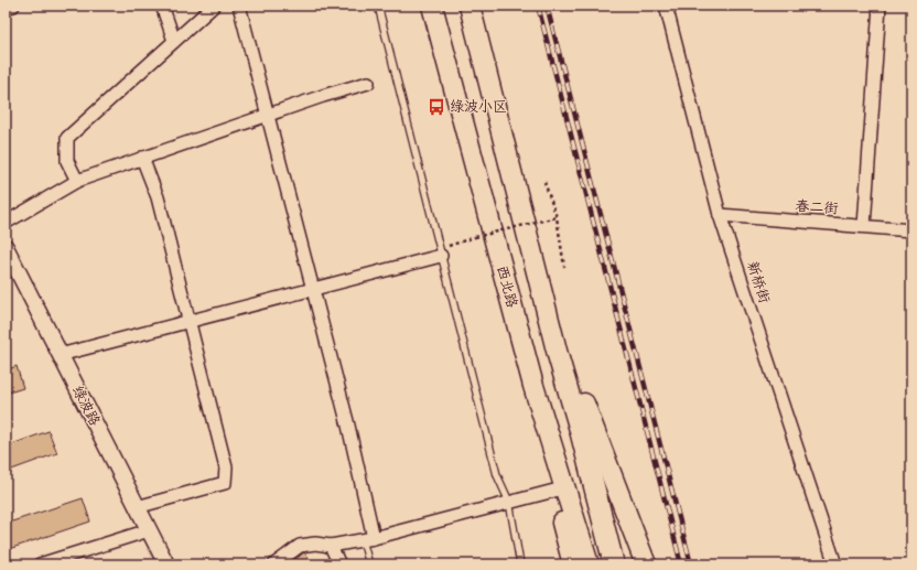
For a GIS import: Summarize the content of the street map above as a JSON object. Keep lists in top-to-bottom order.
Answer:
{
  "streets": {
    "highway": ["西北路"],
    "street": ["春二街", "新桥街", "绿波路"]
  },
  "crossings": [
    ["春二街", "新桥街"]
  ],
  "places": {
    "bus stop": ["绿波小区"]
  }
}
